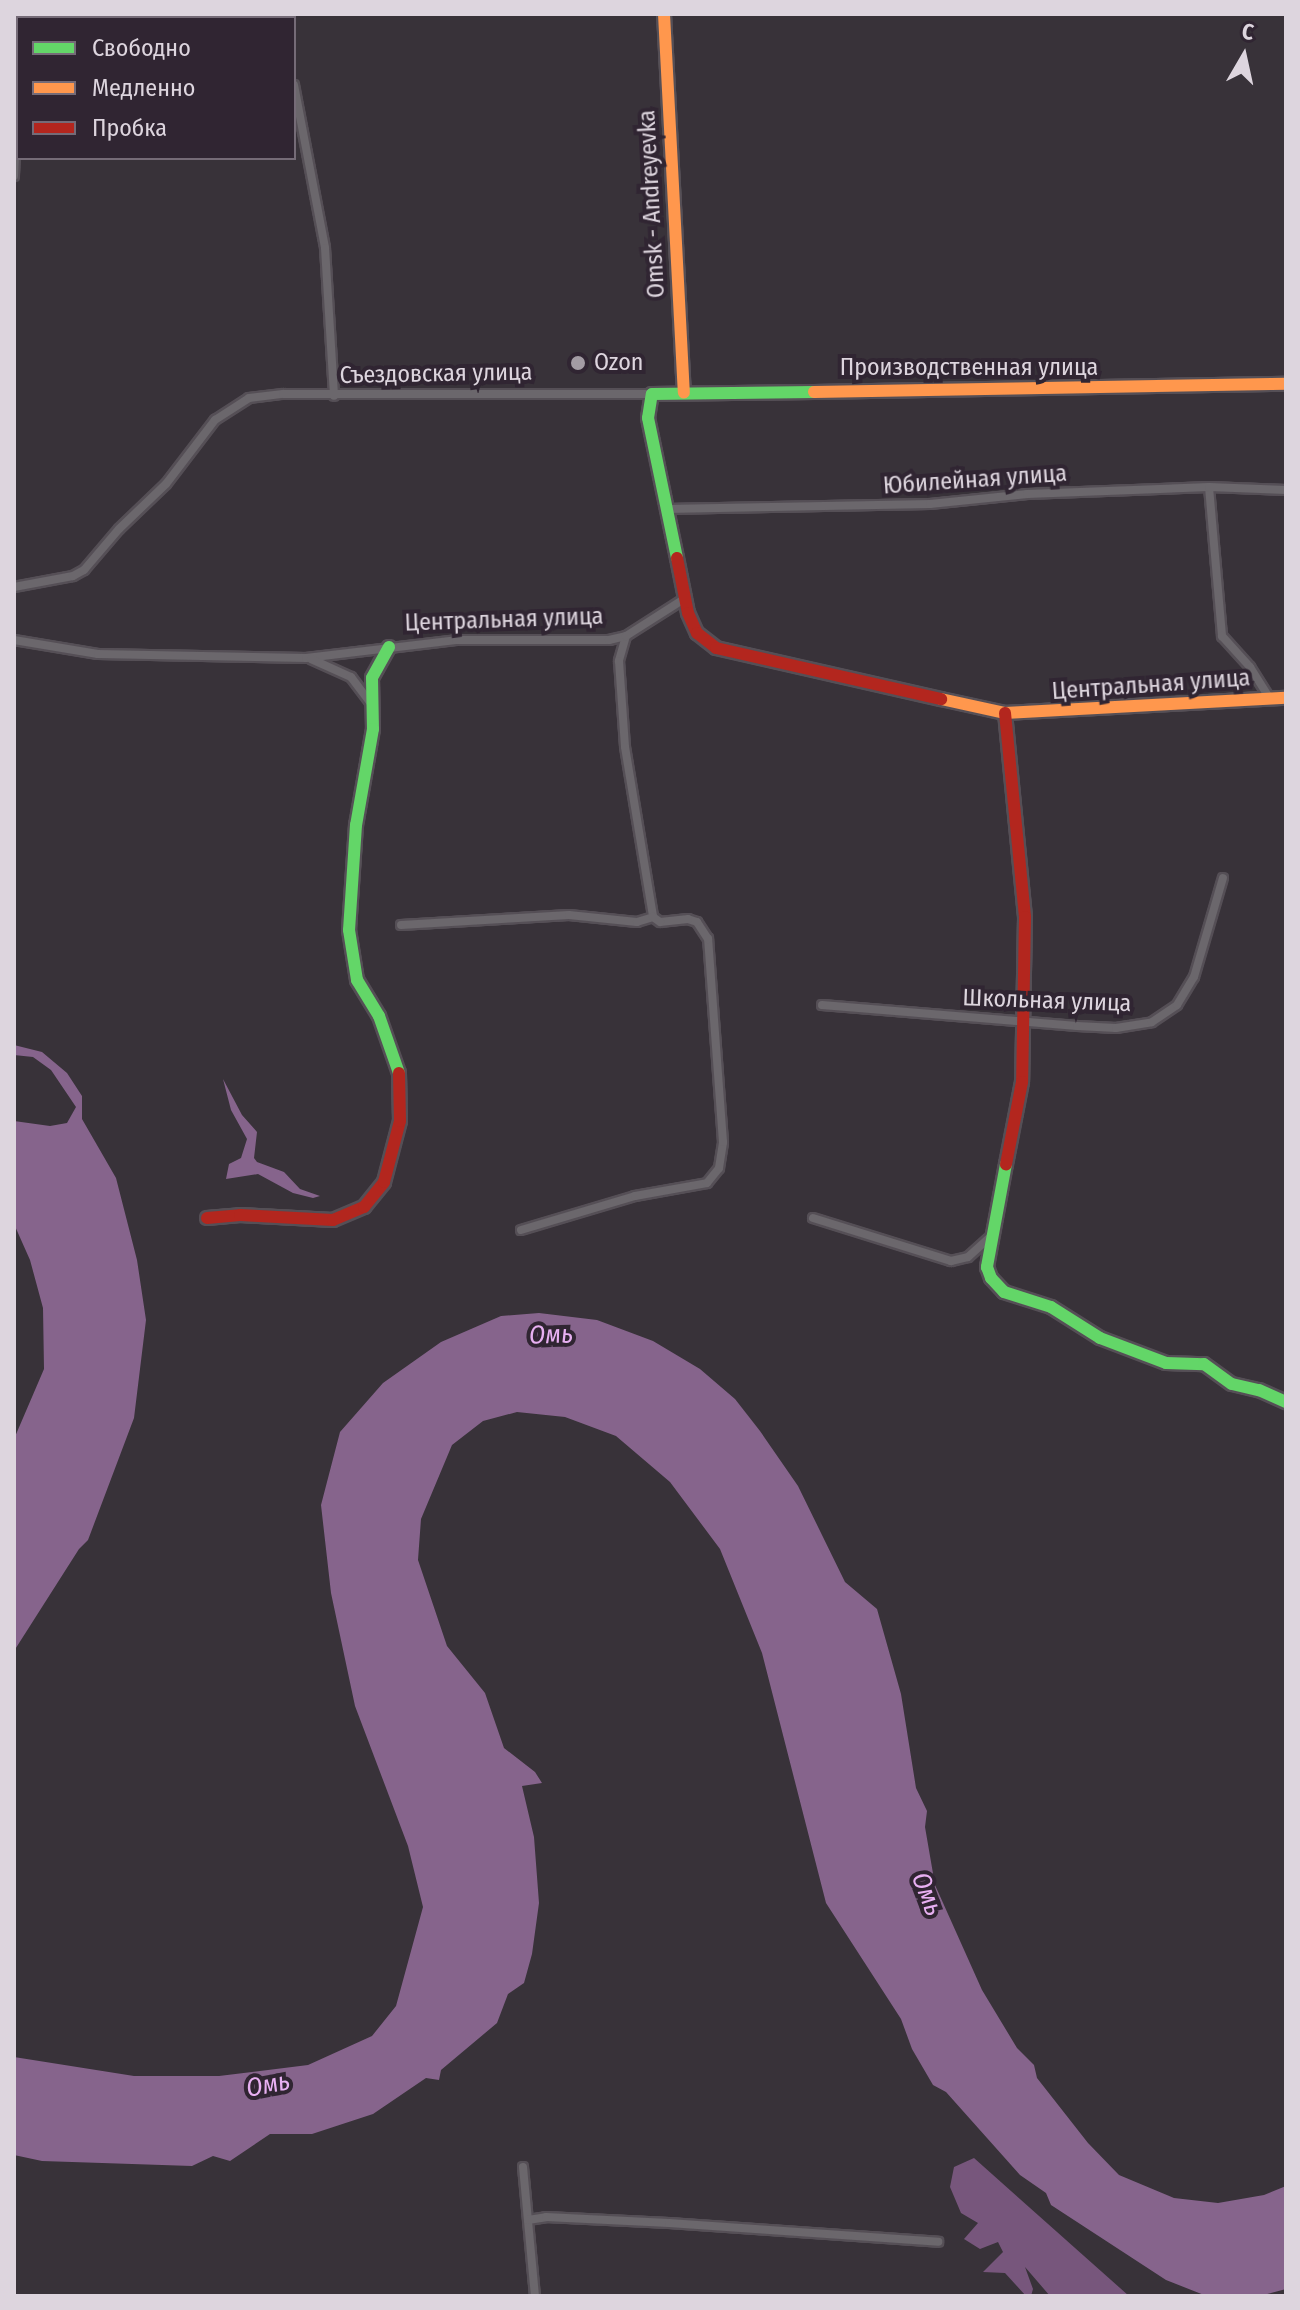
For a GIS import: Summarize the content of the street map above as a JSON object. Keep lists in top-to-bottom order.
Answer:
{
  "streets": {
    "street": [
      "Omsk - Andreyevka",
      "Производственная улица",
      "Съездовская улица",
      "Юбилейная улица",
      "Центральная улица",
      "Школьная улица"
    ]
  },
  "crossings": [
    ["Omsk - Andreyevka", "Производственная улица"],
    ["Производственная улица", "Съездовская улица"]
  ],
  "water": ["Омь"],
  "places": ["Ozon"],
  "legend": ["Свободно", "Медленно", "Пробка"],
  "north": "top"
}
